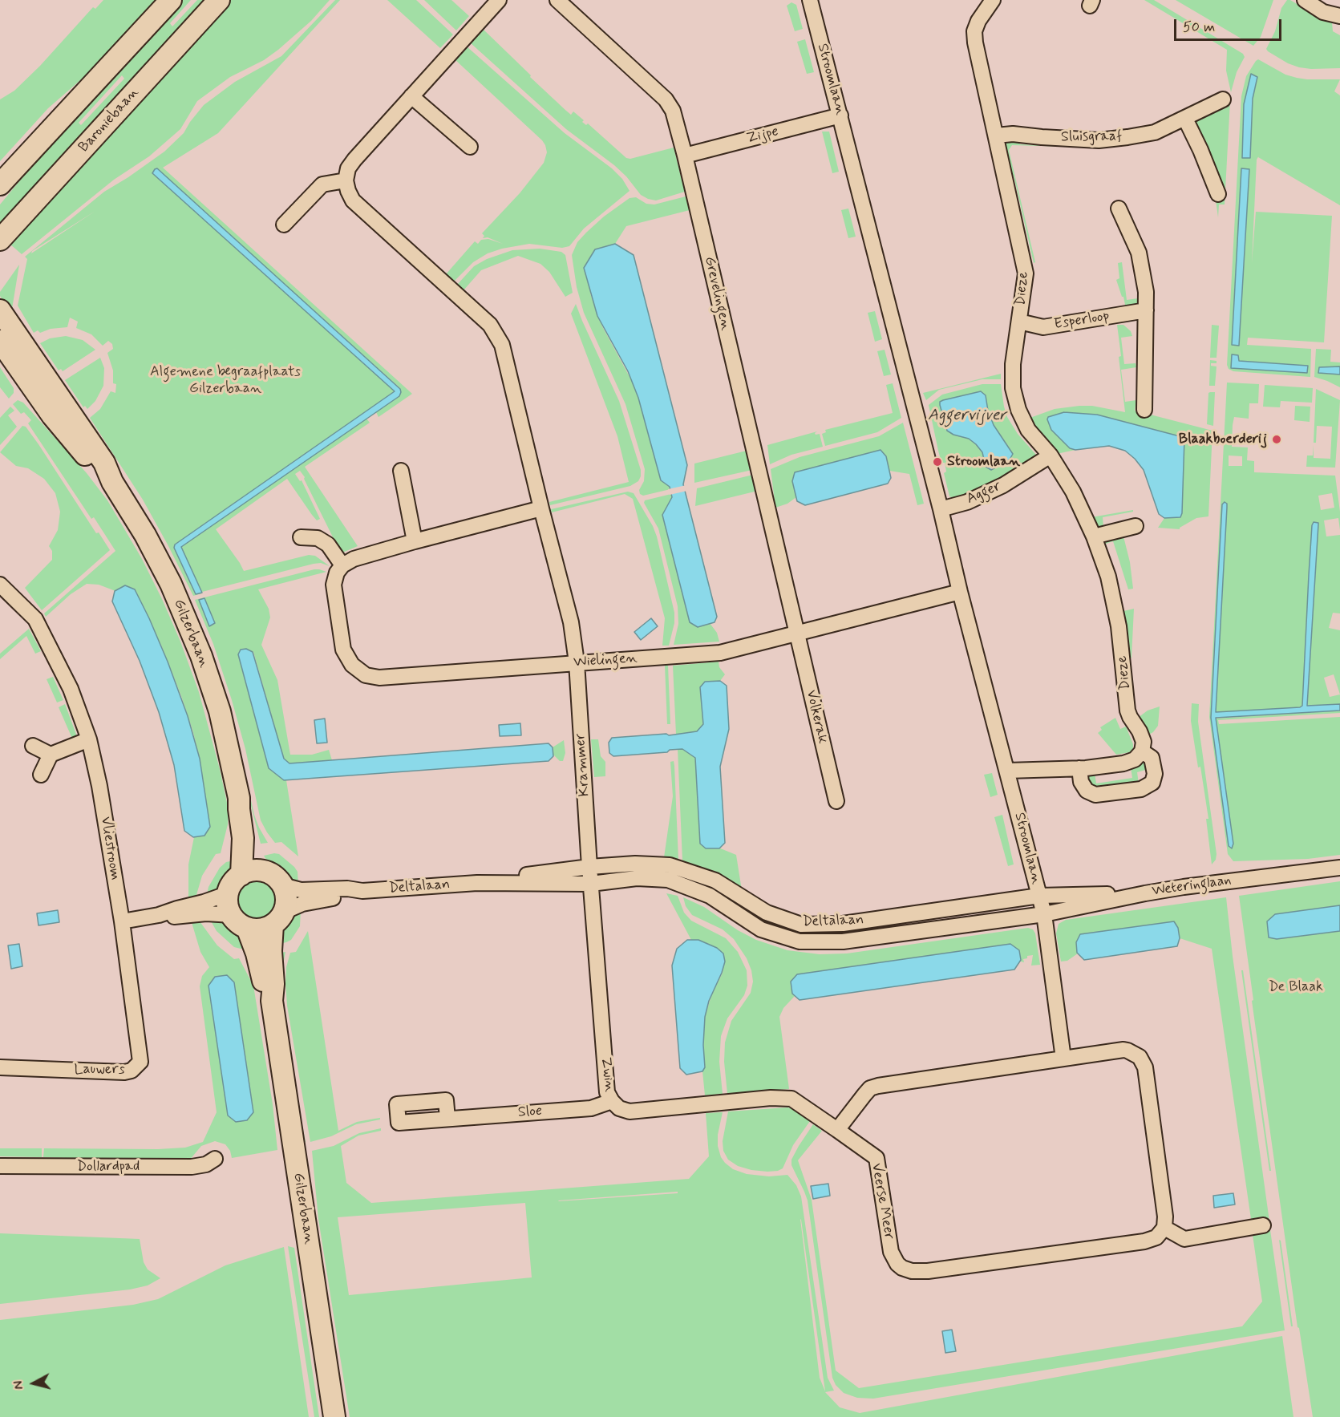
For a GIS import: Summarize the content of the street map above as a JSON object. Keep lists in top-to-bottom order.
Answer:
{
  "streets": {
    "street": [
      "Stroomlaan",
      "Baroniebaan",
      "Zijpe",
      "Sluisgraaf",
      "Dieze",
      "Grevelingen",
      "Esperloop",
      "Agger",
      "Gilzerbaan",
      "Wielingen",
      "Volkerak",
      "Krammer",
      "Vliestroom",
      "Weteringlaan",
      "Deltalaan",
      "Lauwers",
      "Zwin",
      "Sloe",
      "Dollardpad",
      "Veerse Meer"
    ]
  },
  "crossings": [
    ["Stroomlaan", "Zijpe"],
    ["Stroomlaan", "Agger"],
    ["Stroomlaan", "Wielingen"],
    ["Stroomlaan", "Weteringlaan"],
    ["Stroomlaan", "Deltalaan"],
    ["Zijpe", "Grevelingen"],
    ["Sluisgraaf", "Dieze"],
    ["Dieze", "Esperloop"],
    ["Dieze", "Agger"],
    ["Grevelingen", "Wielingen"],
    ["Grevelingen", "Volkerak"],
    ["Gilzerbaan", "Deltalaan"],
    ["Wielingen", "Volkerak"],
    ["Wielingen", "Krammer"],
    ["Krammer", "Deltalaan"],
    ["Krammer", "Zwin"],
    ["Vliestroom", "Lauwers"],
    ["Weteringlaan", "Deltalaan"],
    ["Deltalaan", "Zwin"],
    ["Zwin", "Sloe"],
    ["Zwin", "Veerse Meer"]
  ],
  "water": ["Aggervijver"],
  "parks": ["Algemene begraafplaats Gilzerbaan", "De Blaak"],
  "places": ["Blaakboerderij", "Stroomlaan"],
  "scale_bar": "50 m",
  "north": "left"
}
